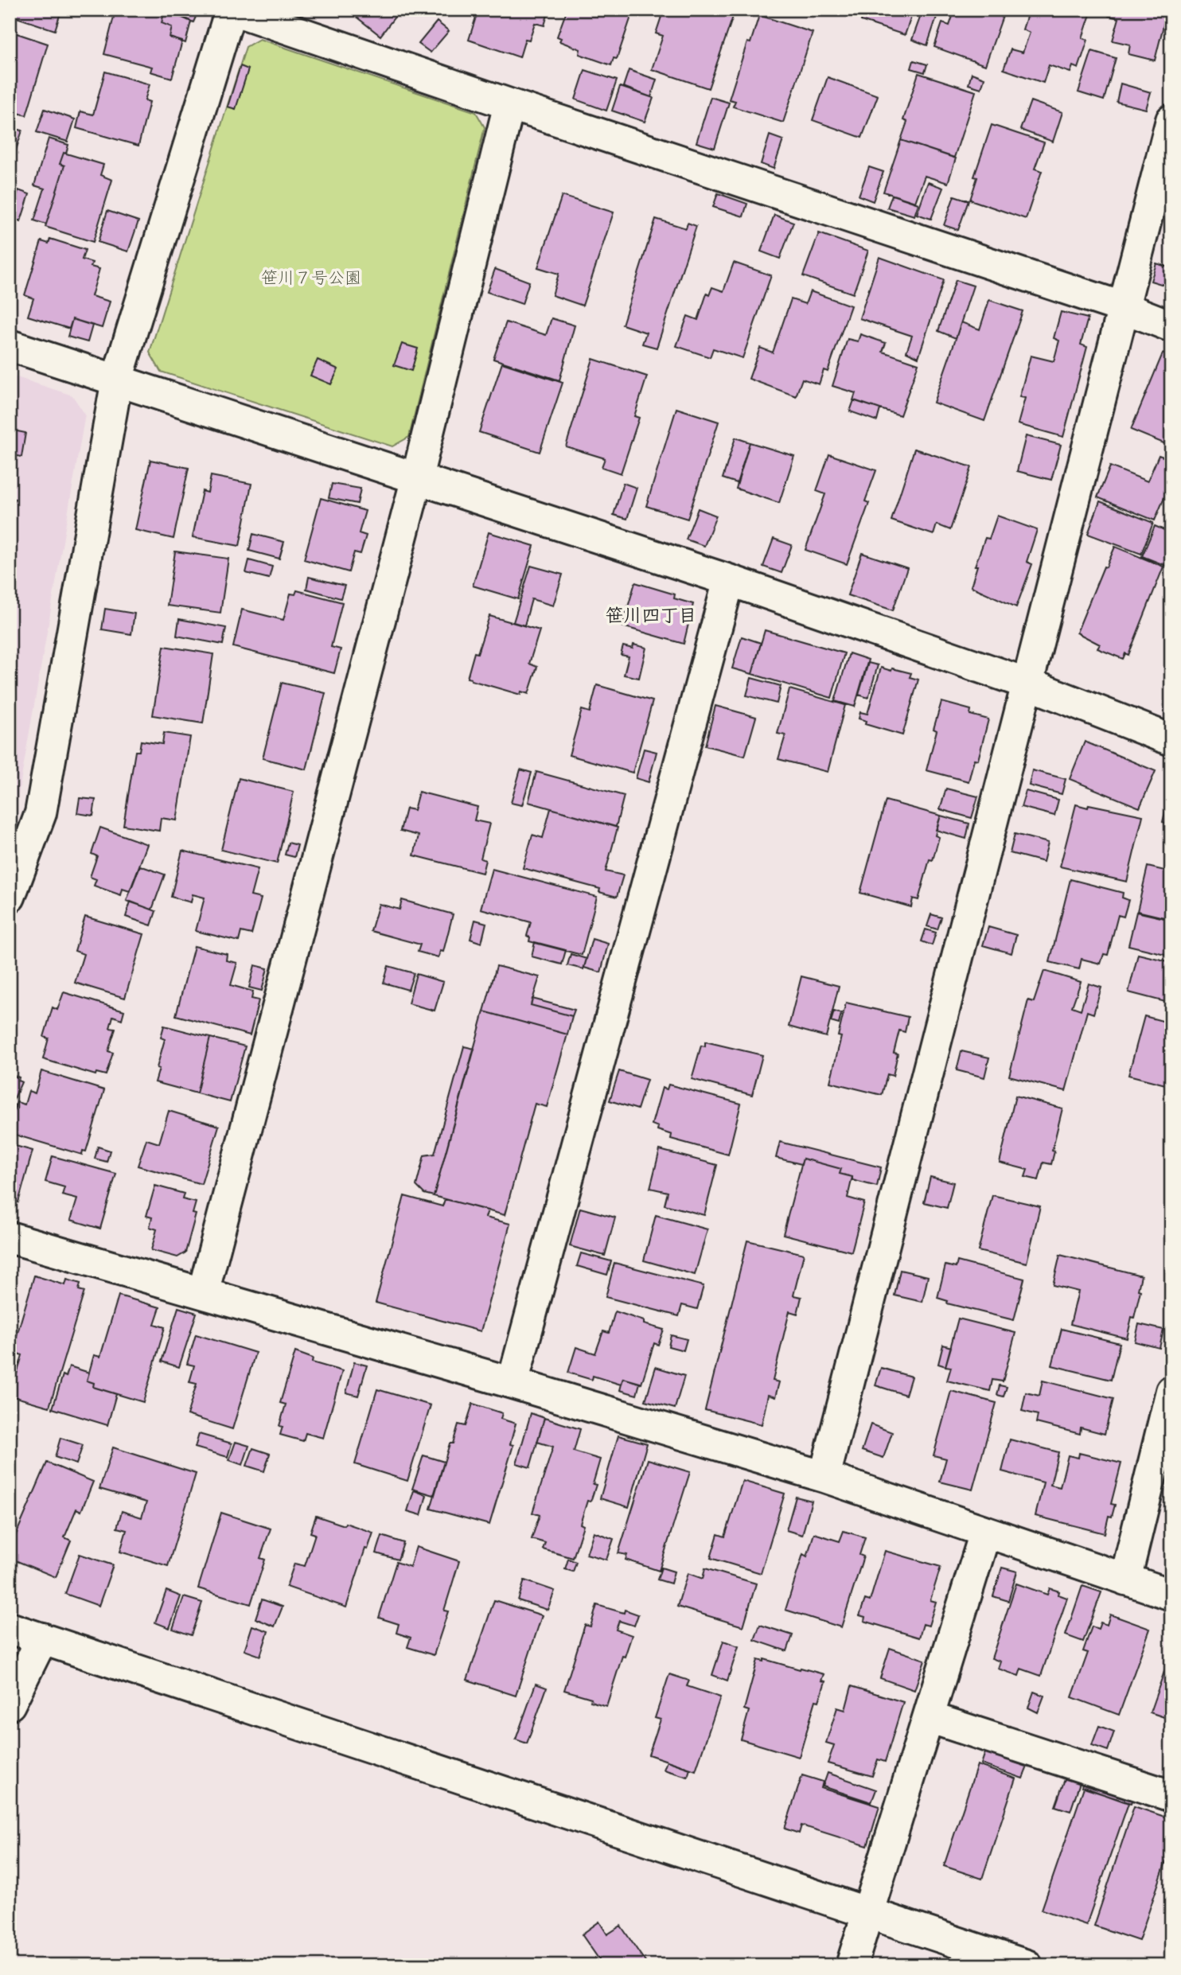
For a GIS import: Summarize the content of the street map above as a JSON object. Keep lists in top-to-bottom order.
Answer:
{
  "districts": ["笹川四丁目"],
  "parks": ["笹川７号公園"]
}
